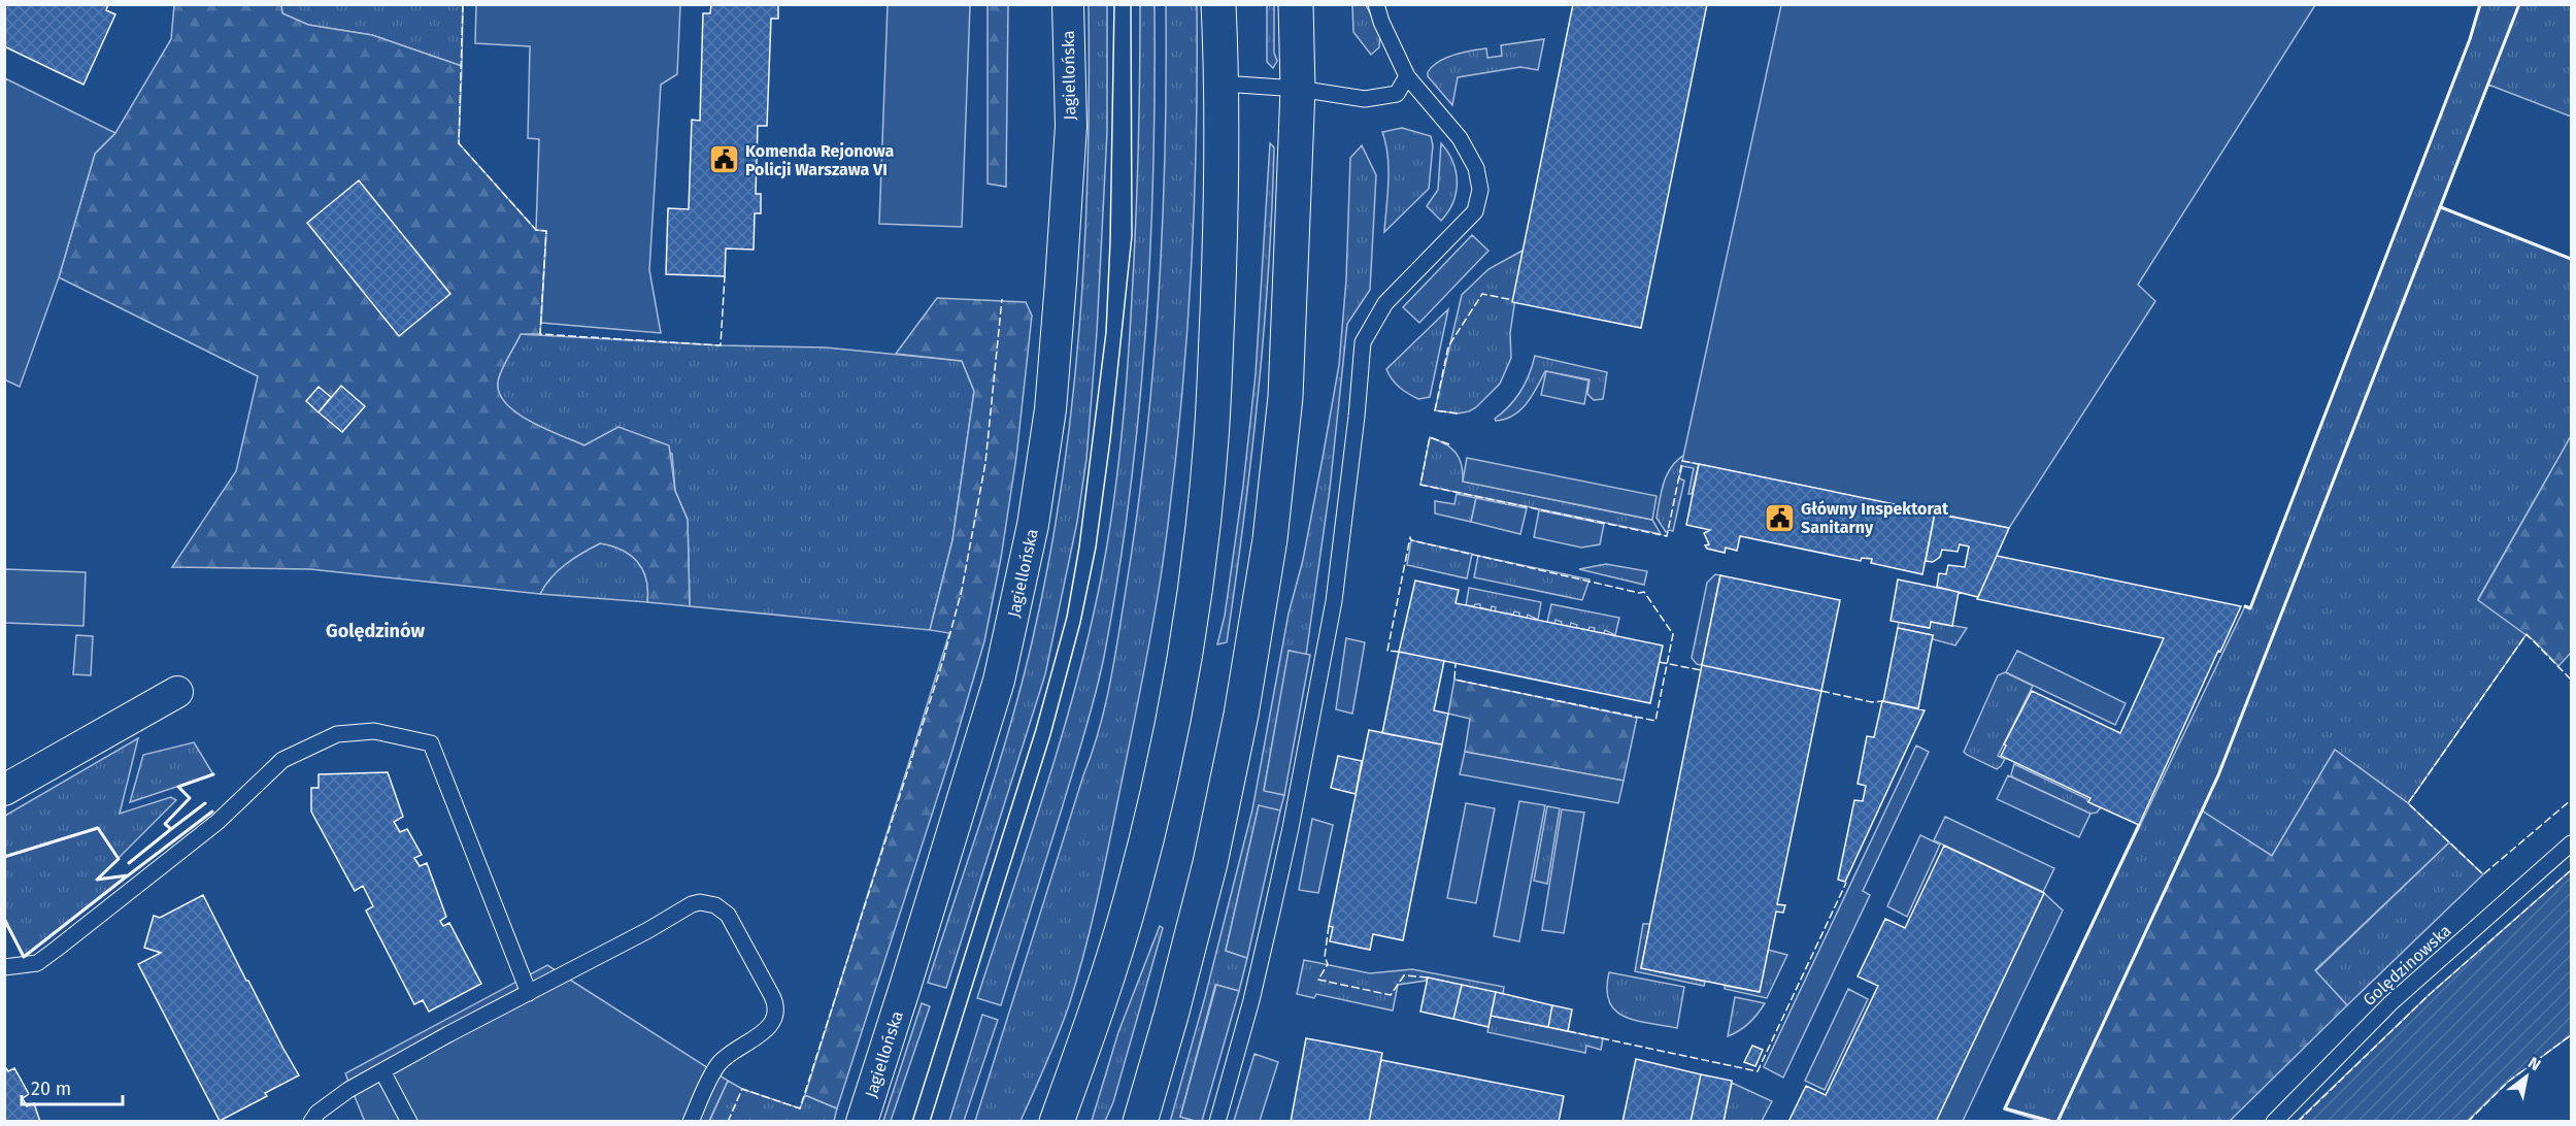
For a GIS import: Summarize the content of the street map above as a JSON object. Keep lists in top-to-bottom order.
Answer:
{
  "streets": {
    "street": ["Jagiellońska"],
    "lane": ["Golędzinowska"]
  },
  "districts": ["Golędzinów"],
  "places": {
    "public building": ["Komenda Rejonowa Policji Warszawa VI", "Główny Inspektorat Sanitarny"]
  },
  "scale_bar": "20 m",
  "north": "top right"
}
